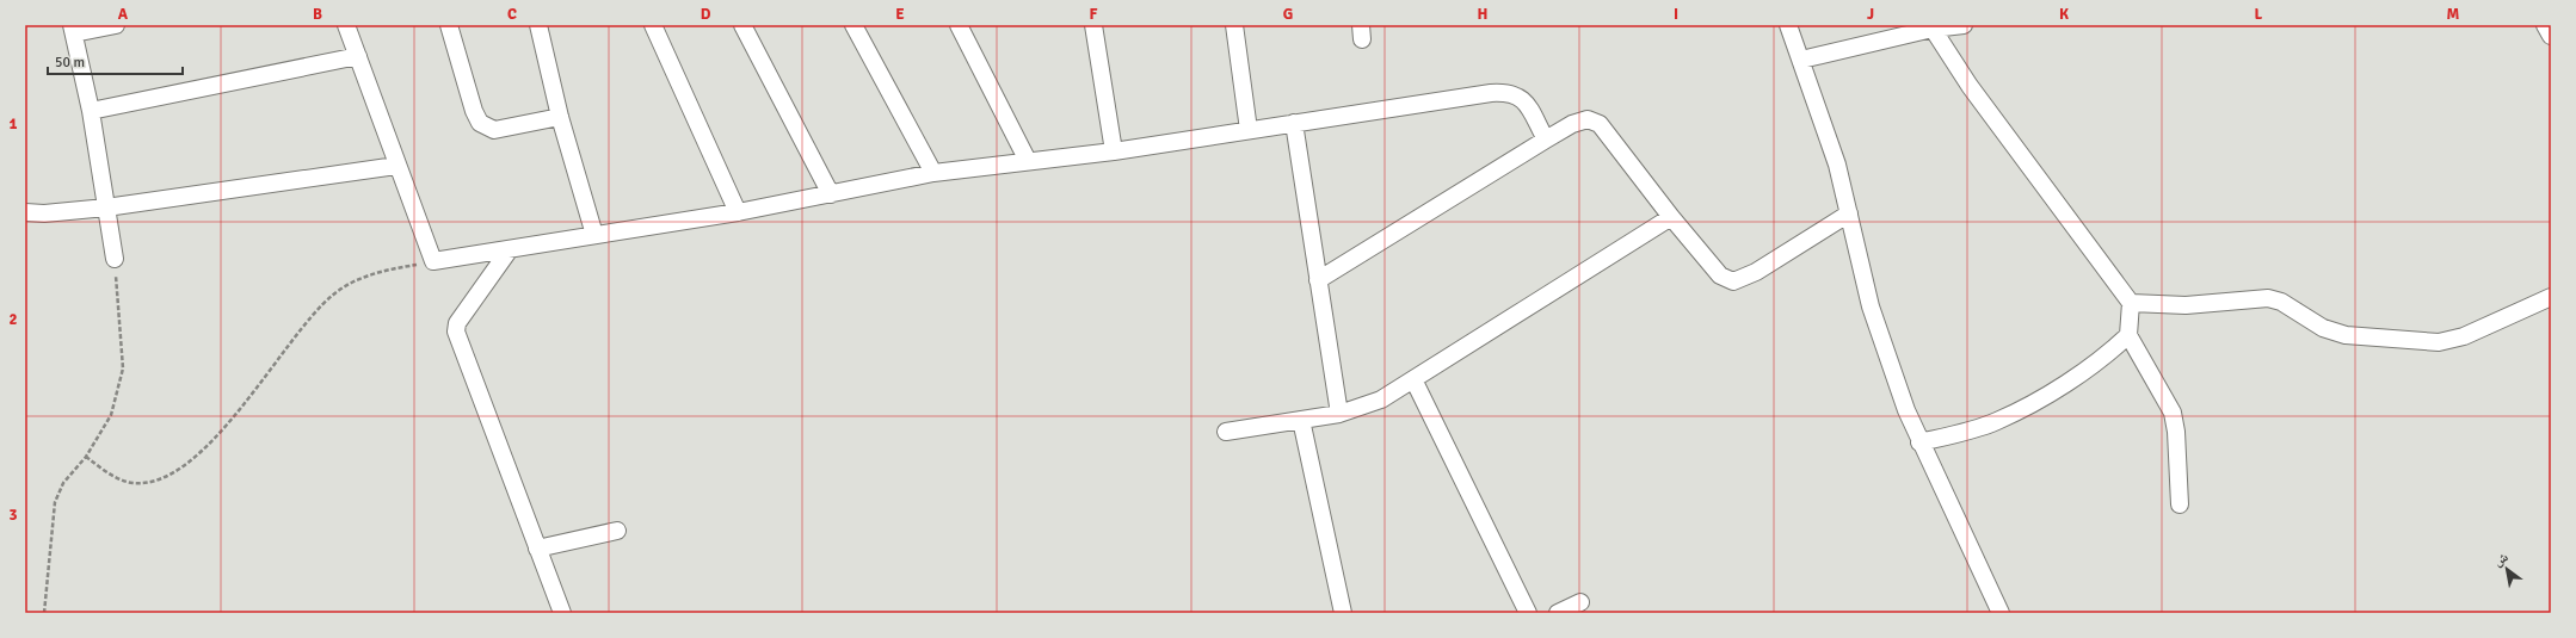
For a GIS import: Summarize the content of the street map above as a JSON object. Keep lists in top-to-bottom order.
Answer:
{
  "scale_bar": "50 m",
  "north": "top left",
  "grid": {
    "columns": [
      "A",
      "B",
      "C",
      "D",
      "E",
      "F",
      "G",
      "H",
      "I",
      "J",
      "K",
      "L",
      "M"
    ],
    "rows": ["1", "2", "3"]
  }
}
